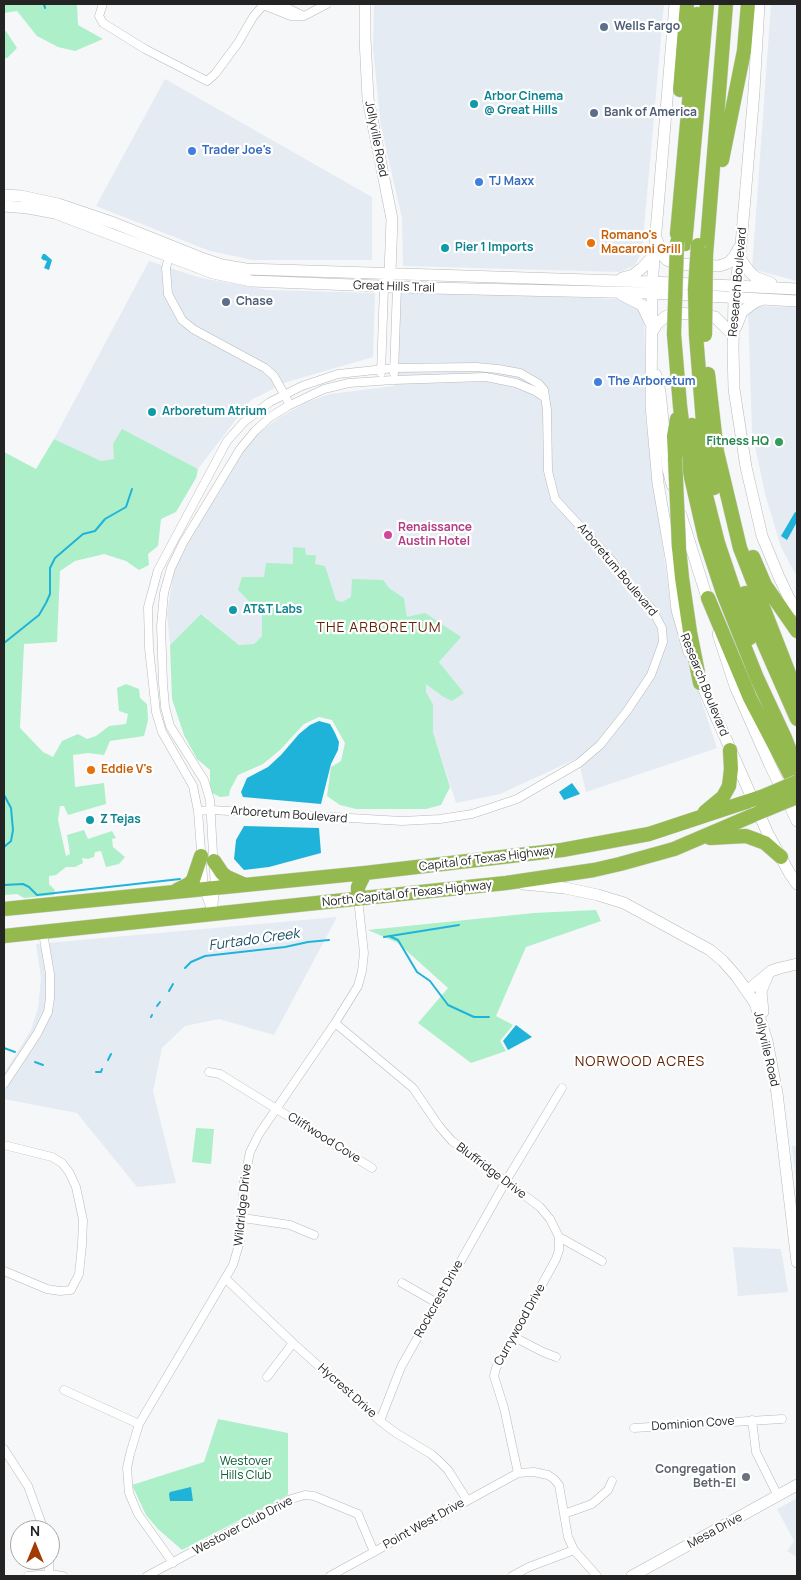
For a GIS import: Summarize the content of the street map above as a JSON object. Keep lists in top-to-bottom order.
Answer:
{
  "streets": {
    "highway": ["Capital of Texas Highway", "North Capital of Texas Highway"],
    "street": [
      "Jollyville Road",
      "Research Boulevard",
      "Great Hills Trail",
      "Arboretum Boulevard",
      "Cliffwood Cove",
      "Bluffridge Drive",
      "Wildridge Drive",
      "Rockcrest Drive",
      "Currywood Drive",
      "Hycrest Drive",
      "Dominion Cove",
      "Point West Drive",
      "Westover Club Drive",
      "Mesa Drive"
    ]
  },
  "crossings": [
    ["Jollyville Road", "Great Hills Trail"],
    ["Jollyville Road", "North Capital of Texas Highway"],
    ["Research Boulevard", "Great Hills Trail"],
    ["Research Boulevard", "Capital of Texas Highway"],
    ["Research Boulevard", "North Capital of Texas Highway"],
    ["Arboretum Boulevard", "Capital of Texas Highway"],
    ["Arboretum Boulevard", "North Capital of Texas Highway"],
    ["Capital of Texas Highway", "North Capital of Texas Highway"],
    ["North Capital of Texas Highway", "Wildridge Drive"],
    ["Cliffwood Cove", "Wildridge Drive"],
    ["Bluffridge Drive", "Wildridge Drive"],
    ["Bluffridge Drive", "Rockcrest Drive"],
    ["Bluffridge Drive", "Currywood Drive"],
    ["Wildridge Drive", "Hycrest Drive"],
    ["Wildridge Drive", "Westover Club Drive"],
    ["Rockcrest Drive", "Hycrest Drive"],
    ["Currywood Drive", "Point West Drive"],
    ["Hycrest Drive", "Point West Drive"],
    ["Dominion Cove", "Mesa Drive"],
    ["Point West Drive", "Westover Club Drive"]
  ],
  "districts": ["THE ARBORETUM", "NORWOOD ACRES"],
  "water": ["Furtado Creek"],
  "parks": ["Westover Hills Club"],
  "places": [
    "Wells Fargo",
    "Arbor Cinema @ Great Hills",
    "Bank of America",
    "Trader Joe's",
    "TJ Maxx",
    "Romano's Macaroni Grill",
    "Pier 1 Imports",
    "Chase",
    "The Arboretum",
    "Arboretum Atrium",
    "Fitness HQ",
    "Renaissance Austin Hotel",
    "AT&T Labs",
    "Eddie V's",
    "Z Tejas",
    "Congregation Beth-El"
  ],
  "north": "top"
}
